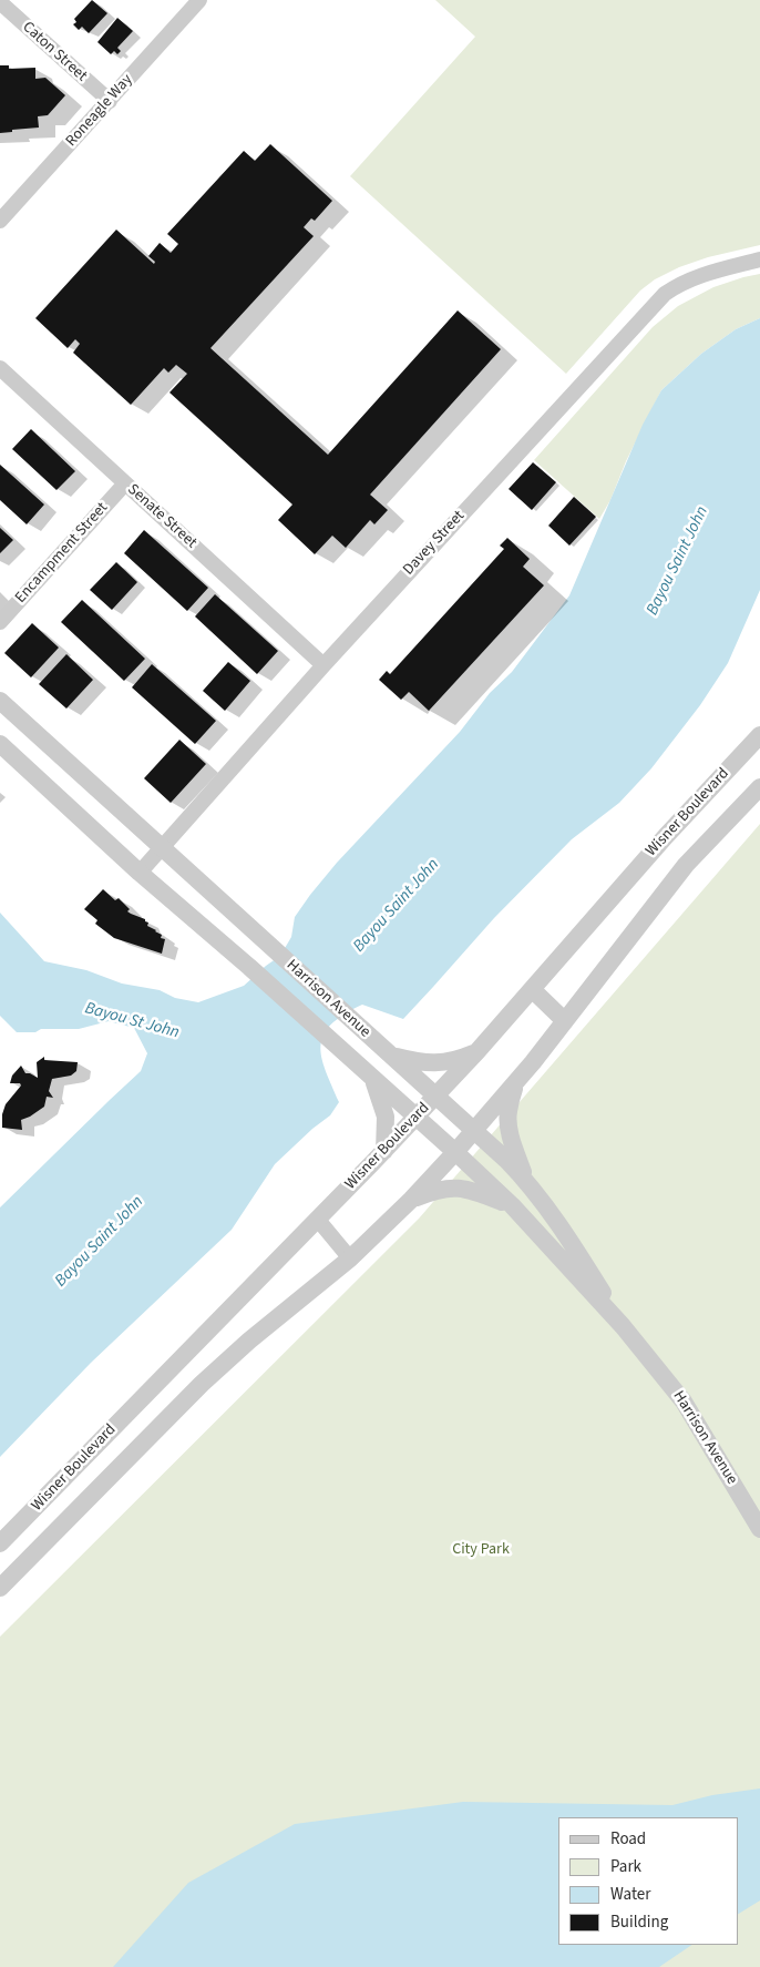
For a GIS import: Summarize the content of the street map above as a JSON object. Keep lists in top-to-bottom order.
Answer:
{
  "streets": {
    "street": [
      "Caton Street",
      "Roneagle Way",
      "Senate Street",
      "Davey Street",
      "Encampment Street",
      "Wisner Boulevard",
      "Harrison Avenue"
    ]
  },
  "crossings": [
    ["Caton Street", "Roneagle Way"],
    ["Senate Street", "Davey Street"],
    ["Senate Street", "Encampment Street"],
    ["Davey Street", "Harrison Avenue"],
    ["Wisner Boulevard", "Harrison Avenue"]
  ],
  "water": ["Bayou Saint John", "Bayou St John"],
  "parks": ["City Park"],
  "legend": [
    "Road",
    "Park",
    "Water",
    "Building"
  ]
}
